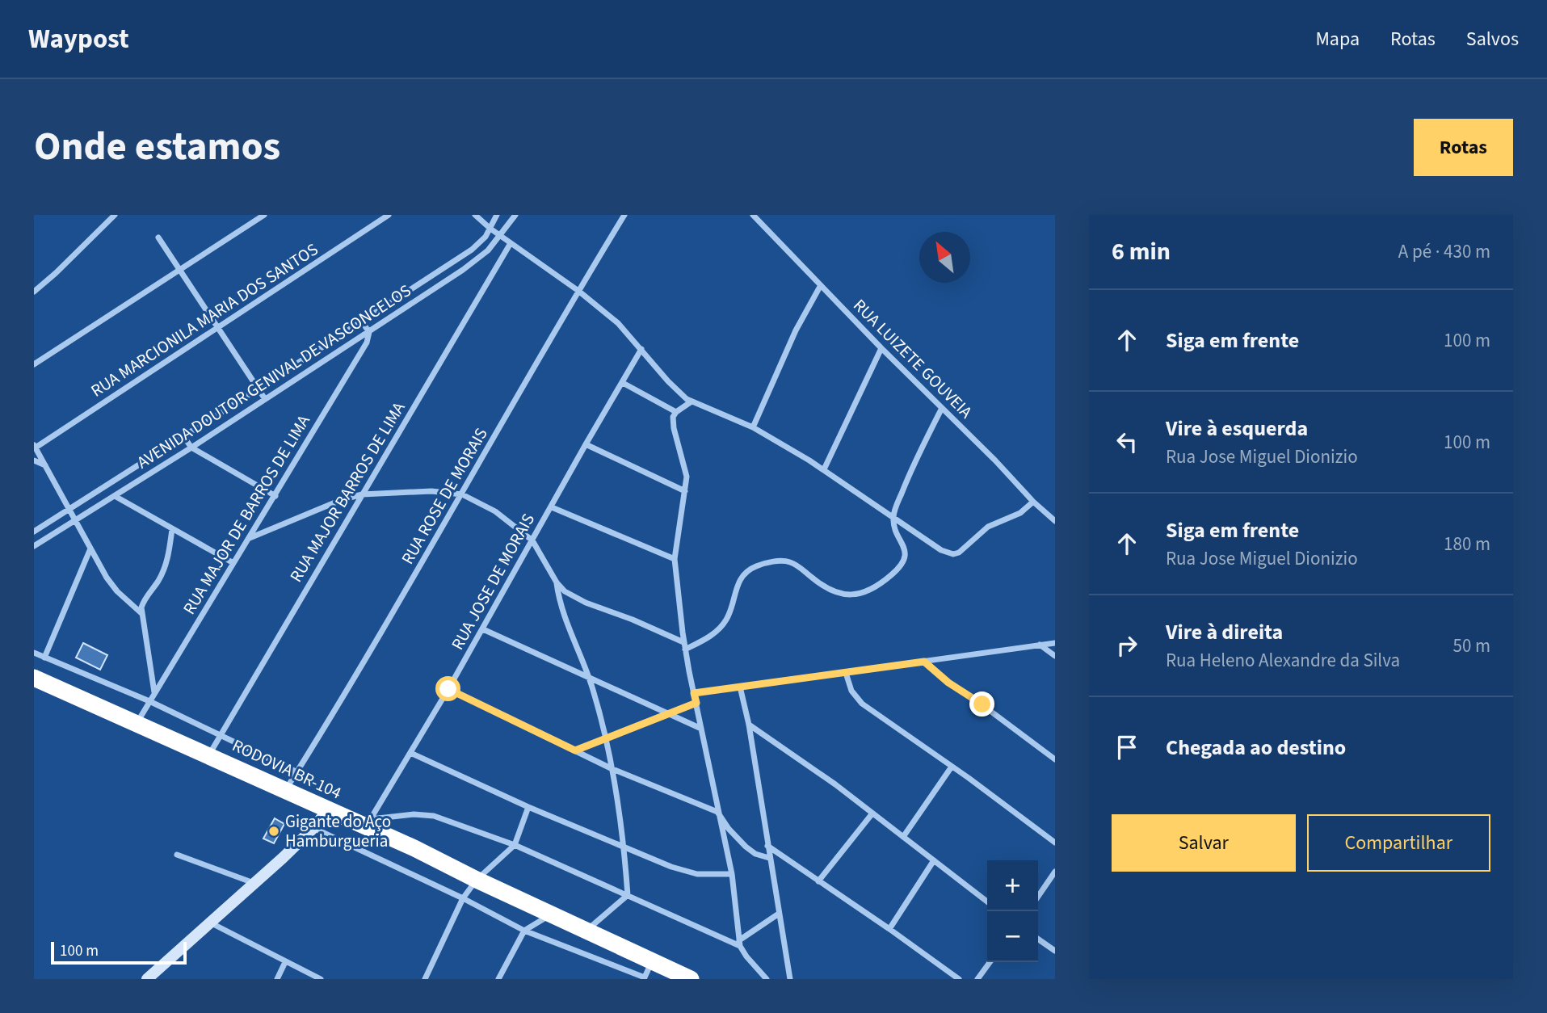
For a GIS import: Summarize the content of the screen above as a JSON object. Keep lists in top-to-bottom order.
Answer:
{
  "streets": {
    "highway": ["RODOVIA BR-104"],
    "street": [
      "RUA MARCIONILA MARIA DOS SANTOS",
      "RUA LUIZETE GOUVEIA",
      "AVENIDA DOUTOR GENIVAL DE VASCONCELOS",
      "RUA MAJOR BARROS DE LIMA",
      "RUA ROSE DE MORAIS",
      "RUA MAJOR DE BARROS DE LIMA",
      "RUA JOSE DE MORAIS"
    ]
  },
  "crossings": [
    ["AVENIDA DOUTOR GENIVAL DE VASCONCELOS", "RUA MAJOR DE BARROS DE LIMA"],
    ["RUA MAJOR BARROS DE LIMA", "RODOVIA BR-104"],
    ["RUA ROSE DE MORAIS", "RODOVIA BR-104"],
    ["RUA MAJOR DE BARROS DE LIMA", "RODOVIA BR-104"],
    ["RUA JOSE DE MORAIS", "RODOVIA BR-104"]
  ],
  "places": ["Gigante do Aço Hamburgueria"],
  "scale_bar": "100 m",
  "north": "top left",
  "page": {
    "header": "Waypost",
    "nav": ["Mapa", "Rotas", "Salvos"],
    "title": "Onde estamos",
    "buttons": [
      "Rotas",
      ["Salvar", "Compartilhar"]
    ],
    "heading": ["6 min", "A pé · 430 m"],
    "list": [
      ["Siga em frente", "100 m"],
      ["Vire à esquerda", "Rua Jose Miguel Dionizio", "100 m"],
      ["Siga em frente", "Rua Jose Miguel Dionizio", "180 m"],
      ["Vire à direita", "Rua Heleno Alexandre da Silva", "50 m"],
      "Chegada ao destino"
    ],
    "map_buttons": ["+", "−"],
    "scale": "100 m"
  }
}
